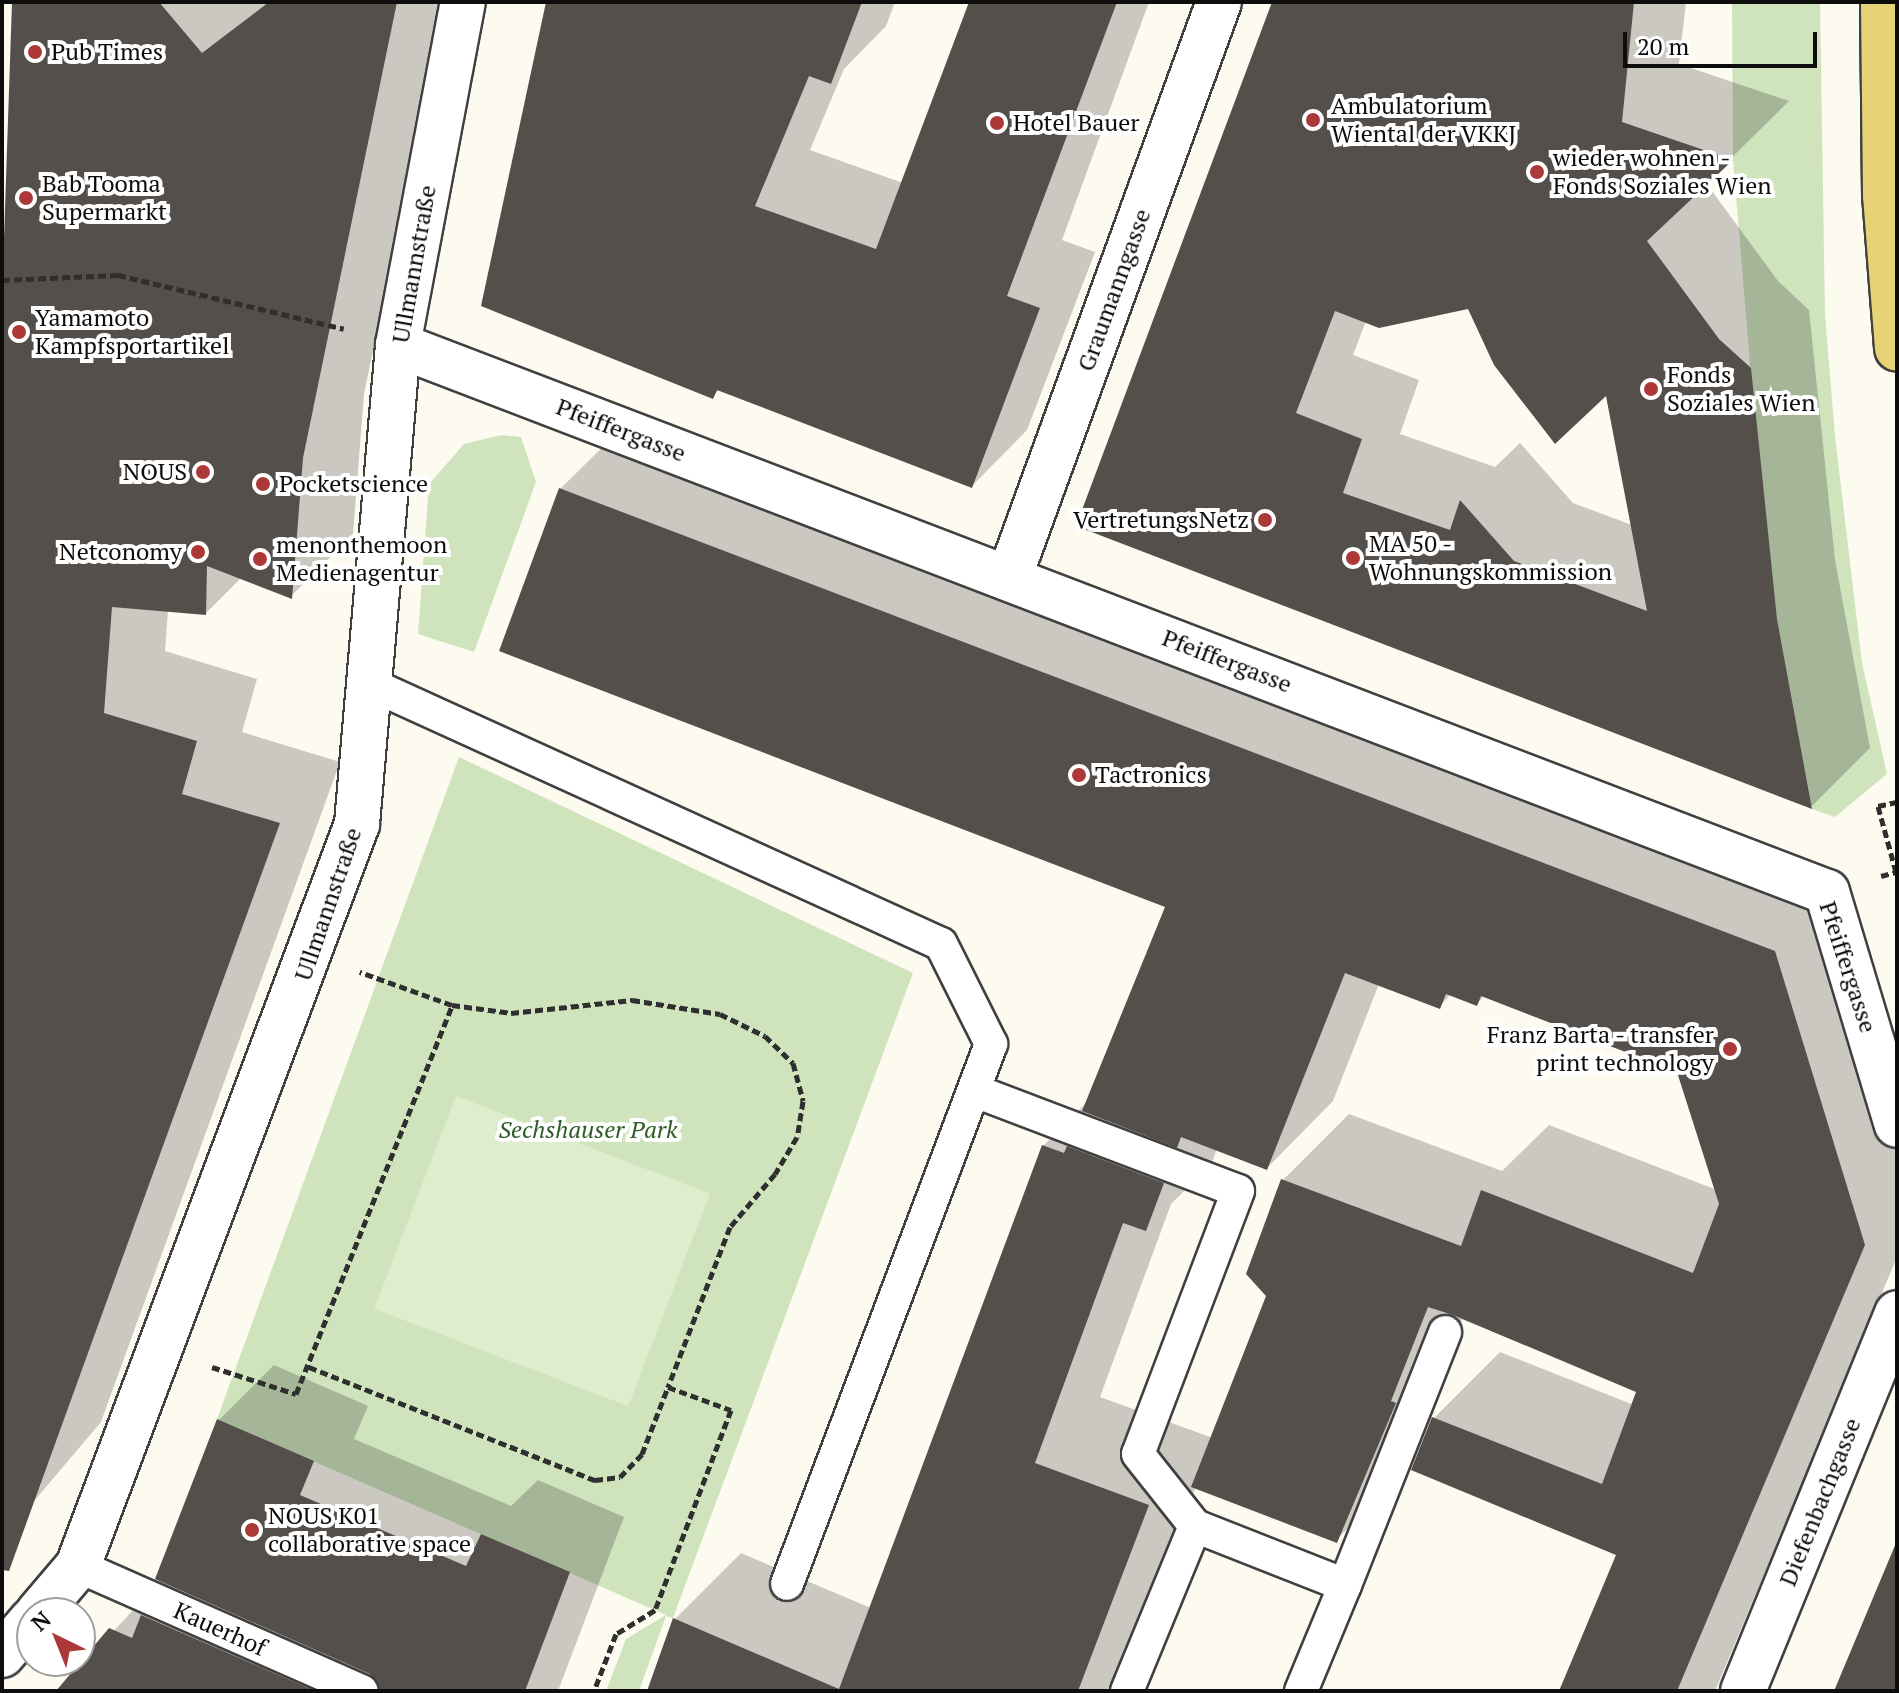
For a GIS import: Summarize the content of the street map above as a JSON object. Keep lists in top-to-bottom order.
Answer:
{
  "streets": {
    "street": [
      "Ullmannstraße",
      "Graumanngasse",
      "Pfeiffergasse",
      "Diefenbachgasse"
    ],
    "lane": ["Kauerhof"]
  },
  "crossings": [
    ["Ullmannstraße", "Pfeiffergasse"],
    ["Ullmannstraße", "Kauerhof"],
    ["Graumanngasse", "Pfeiffergasse"]
  ],
  "parks": ["Sechshauser Park"],
  "places": [
    "Pub Times",
    "Ambulatorium Wiental der VKKJ",
    "Hotel Bauer",
    "wieder wohnen - Fonds Soziales Wien",
    "Bab Tooma Supermarkt",
    "Yamamoto Kampfsportartikel",
    "Fonds Soziales Wien",
    "NOUS",
    "Pocketscience",
    "VertretungsNetz",
    "Netconomy",
    "MA 50 - Wohnungskommission",
    "menonthemoon Medienagentur",
    "Tactronics",
    "Franz Barta - transfer print technology",
    "NOUS K01 collaborative space"
  ],
  "scale_bar": "20 m",
  "north": "top left"
}
